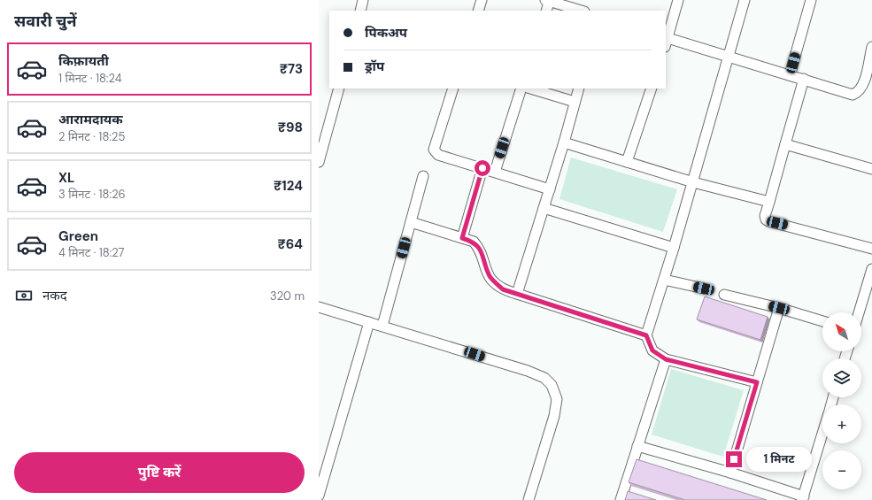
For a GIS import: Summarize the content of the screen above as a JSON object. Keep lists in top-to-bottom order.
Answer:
{
  "north": "top left",
  "page": {
    "heading": "सवारी चुनें",
    "banner": ["पिकअप", "ड्रॉप"],
    "list": [
      {
        "name": "किफ़ायती",
        "note": "1 मिनट · 18:24",
        "value": "₹73"
      },
      {
        "name": "आरामदायक",
        "note": "2 मिनट · 18:25",
        "value": "₹98"
      },
      {
        "name": "XL",
        "note": "3 मिनट · 18:26",
        "value": "₹124"
      },
      {
        "name": "Green",
        "note": "4 मिनट · 18:27",
        "value": "₹64"
      }
    ],
    "pay": ["नकद", "320 m"],
    "map_buttons": ["+", "−"],
    "buttons": "पुष्टि करें",
    "bubble": "1 मिनट"
  }
}
